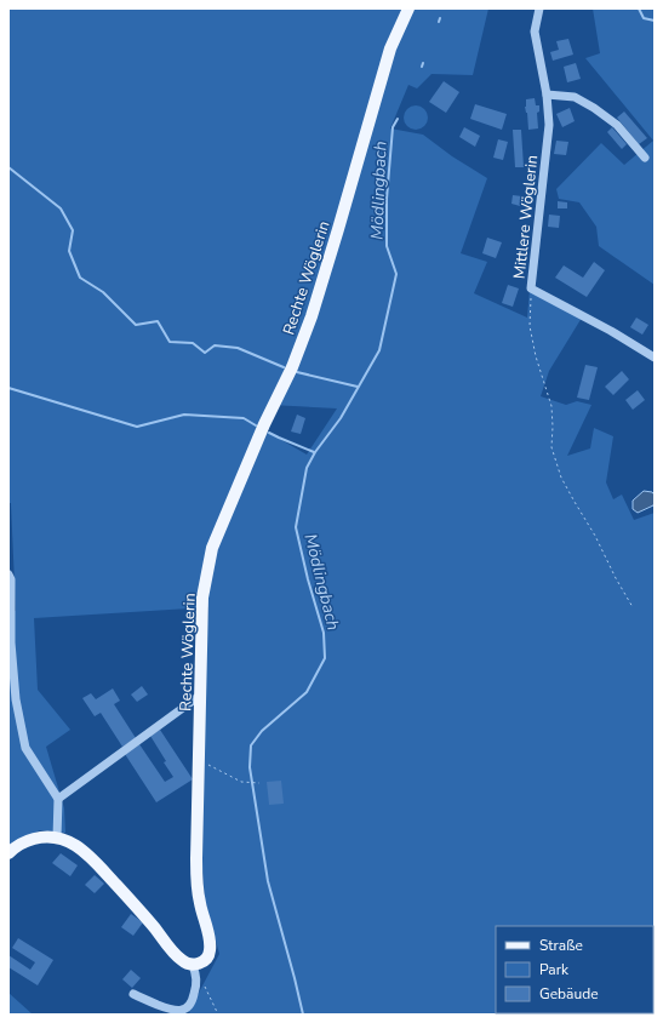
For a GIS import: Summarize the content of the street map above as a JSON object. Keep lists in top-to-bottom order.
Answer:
{
  "streets": {
    "main road": ["Rechte Wöglerin"],
    "street": ["Mittlere Wöglerin"]
  },
  "water": ["Mödlingbach"],
  "legend": ["Straße", "Park", "Gebäude"]
}
